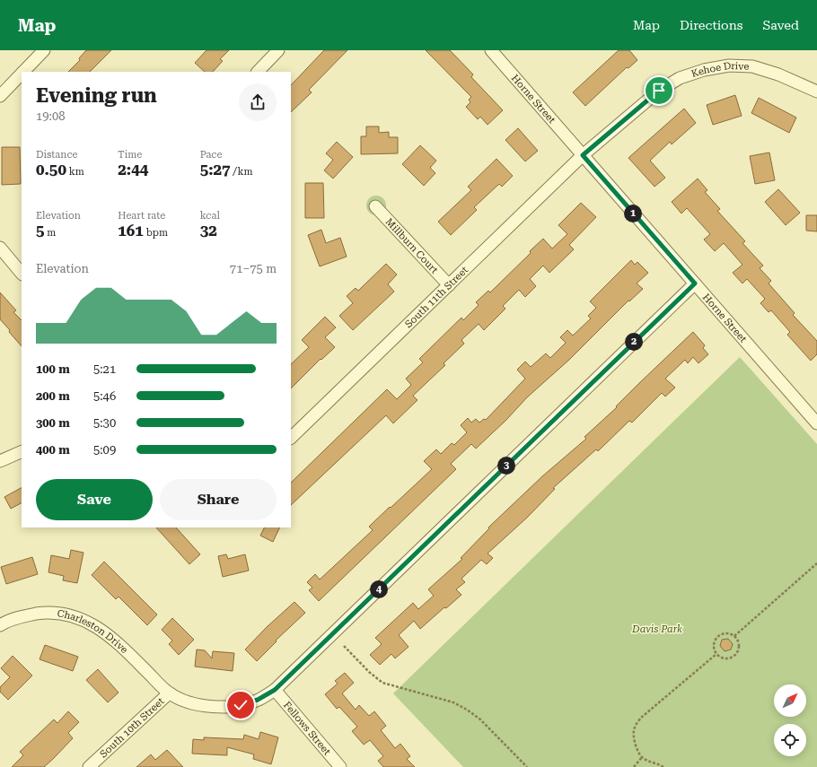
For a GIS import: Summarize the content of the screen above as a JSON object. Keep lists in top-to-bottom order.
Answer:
{
  "streets": {
    "street": [
      "Kehoe Drive",
      "Horne Street",
      "Millburn Court",
      "South 11th Street",
      "Charleston Drive",
      "South 10th Street",
      "Fellows Street"
    ]
  },
  "crossings": [
    ["Kehoe Drive", "Horne Street"],
    ["Kehoe Drive", "South 11th Street"],
    ["Horne Street", "South 11th Street"],
    ["Horne Street", "South 10th Street"],
    ["Millburn Court", "South 11th Street"],
    ["Charleston Drive", "South 10th Street"],
    ["South 10th Street", "Fellows Street"]
  ],
  "parks": ["Davis Park"],
  "north": "top right",
  "page": {
    "header": "Map",
    "nav": ["Map", "Directions", "Saved"],
    "heading": ["Evening run", "19:08"],
    "stats": [
      ["Distance", "0.50 km"],
      ["Time", "2:44"],
      ["Pace", "5:27 /km"],
      ["Elevation", "5 m"],
      ["Heart rate", "161 bpm"],
      ["kcal", "32"]
    ],
    "pins": [
      "1",
      "2",
      "3",
      "4"
    ],
    "chart": ["Elevation", "71–75 m"],
    "list": [
      {
        "name": "100 m",
        "note": "5:21"
      },
      {
        "name": "200 m",
        "note": "5:46"
      },
      {
        "name": "300 m",
        "note": "5:30"
      },
      {
        "name": "400 m",
        "note": "5:09"
      }
    ],
    "buttons": ["Save", "Share"]
  }
}
